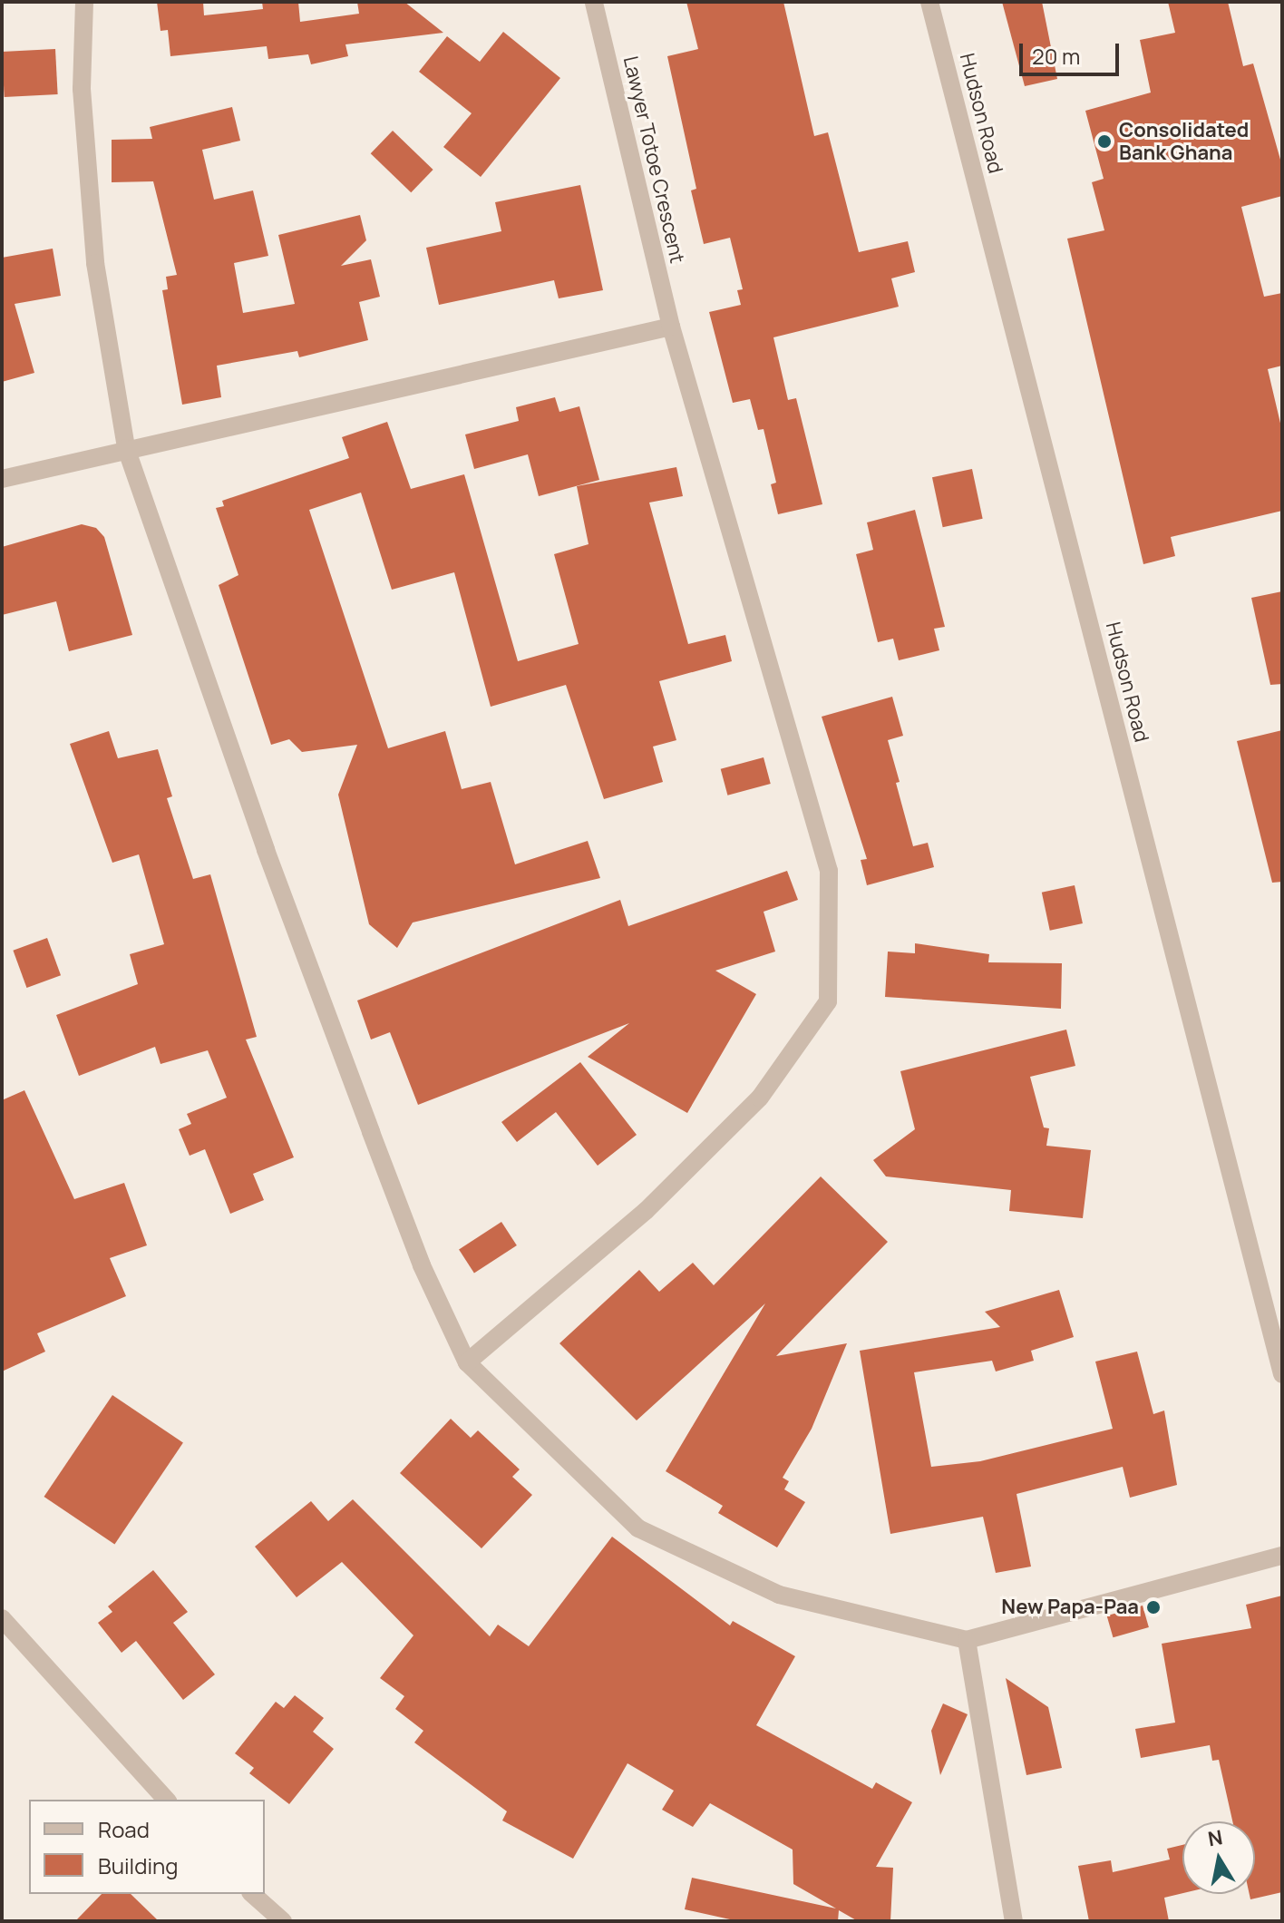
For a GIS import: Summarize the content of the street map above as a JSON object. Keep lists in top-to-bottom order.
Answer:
{
  "streets": {
    "street": ["Hudson Road", "Lawyer Totoe Crescent"]
  },
  "places": ["Consolidated Bank Ghana", "New Papa-Paa"],
  "legend": ["Road", "Building"],
  "scale_bar": "20 m",
  "north": "top"
}
